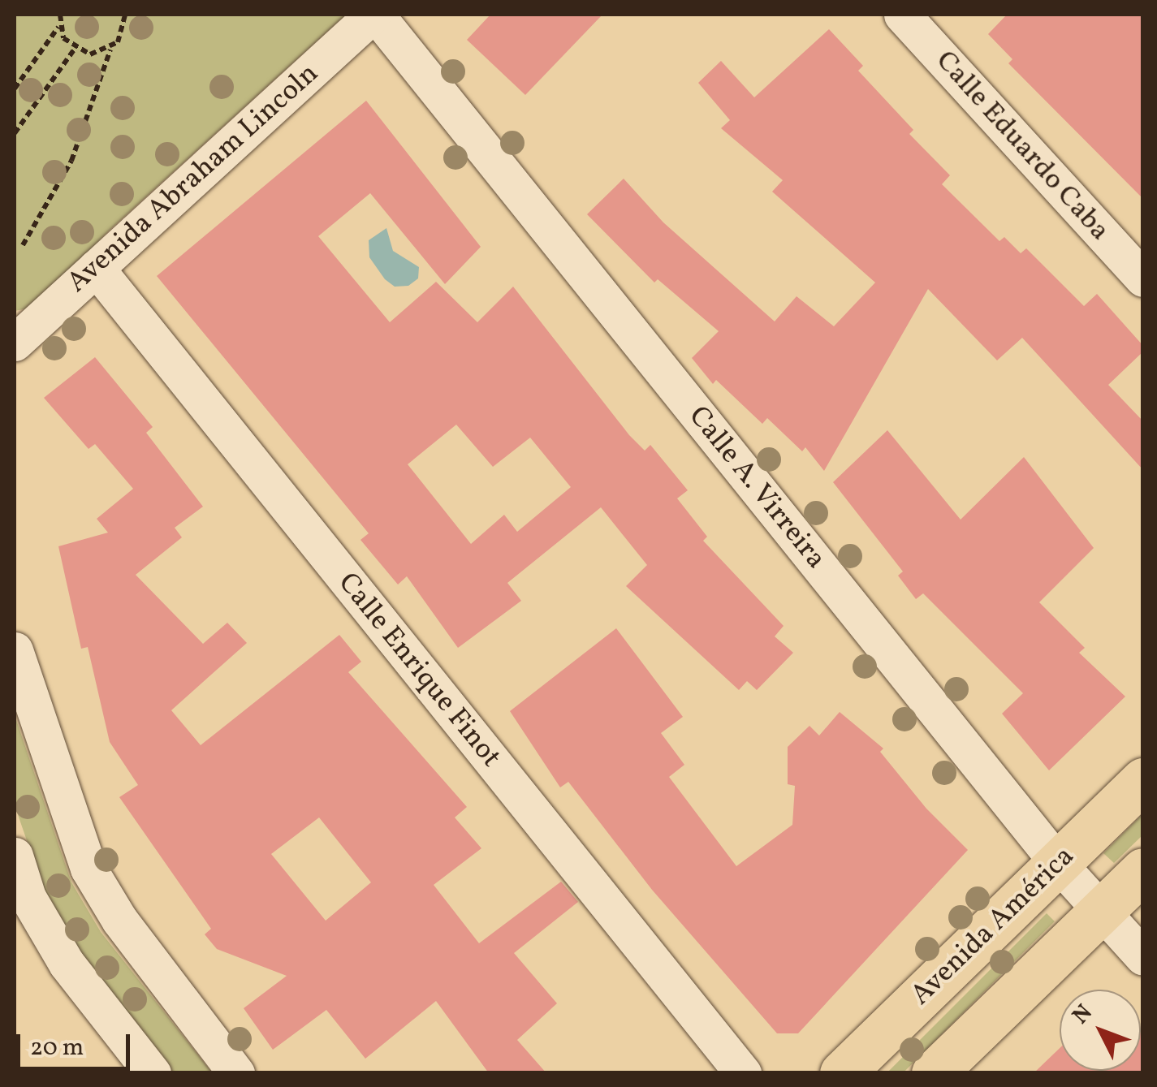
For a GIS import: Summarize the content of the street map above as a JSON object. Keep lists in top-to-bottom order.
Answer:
{
  "streets": {
    "main road": ["Avenida América"],
    "street": [
      "Calle Eduardo Caba",
      "Avenida Abraham Lincoln",
      "Calle A. Virreira",
      "Calle Enrique Finot"
    ]
  },
  "crossings": [
    ["Avenida Abraham Lincoln", "Calle A. Virreira"],
    ["Avenida Abraham Lincoln", "Calle Enrique Finot"],
    ["Calle A. Virreira", "Avenida América"]
  ],
  "scale_bar": "20 m",
  "north": "top left"
}
